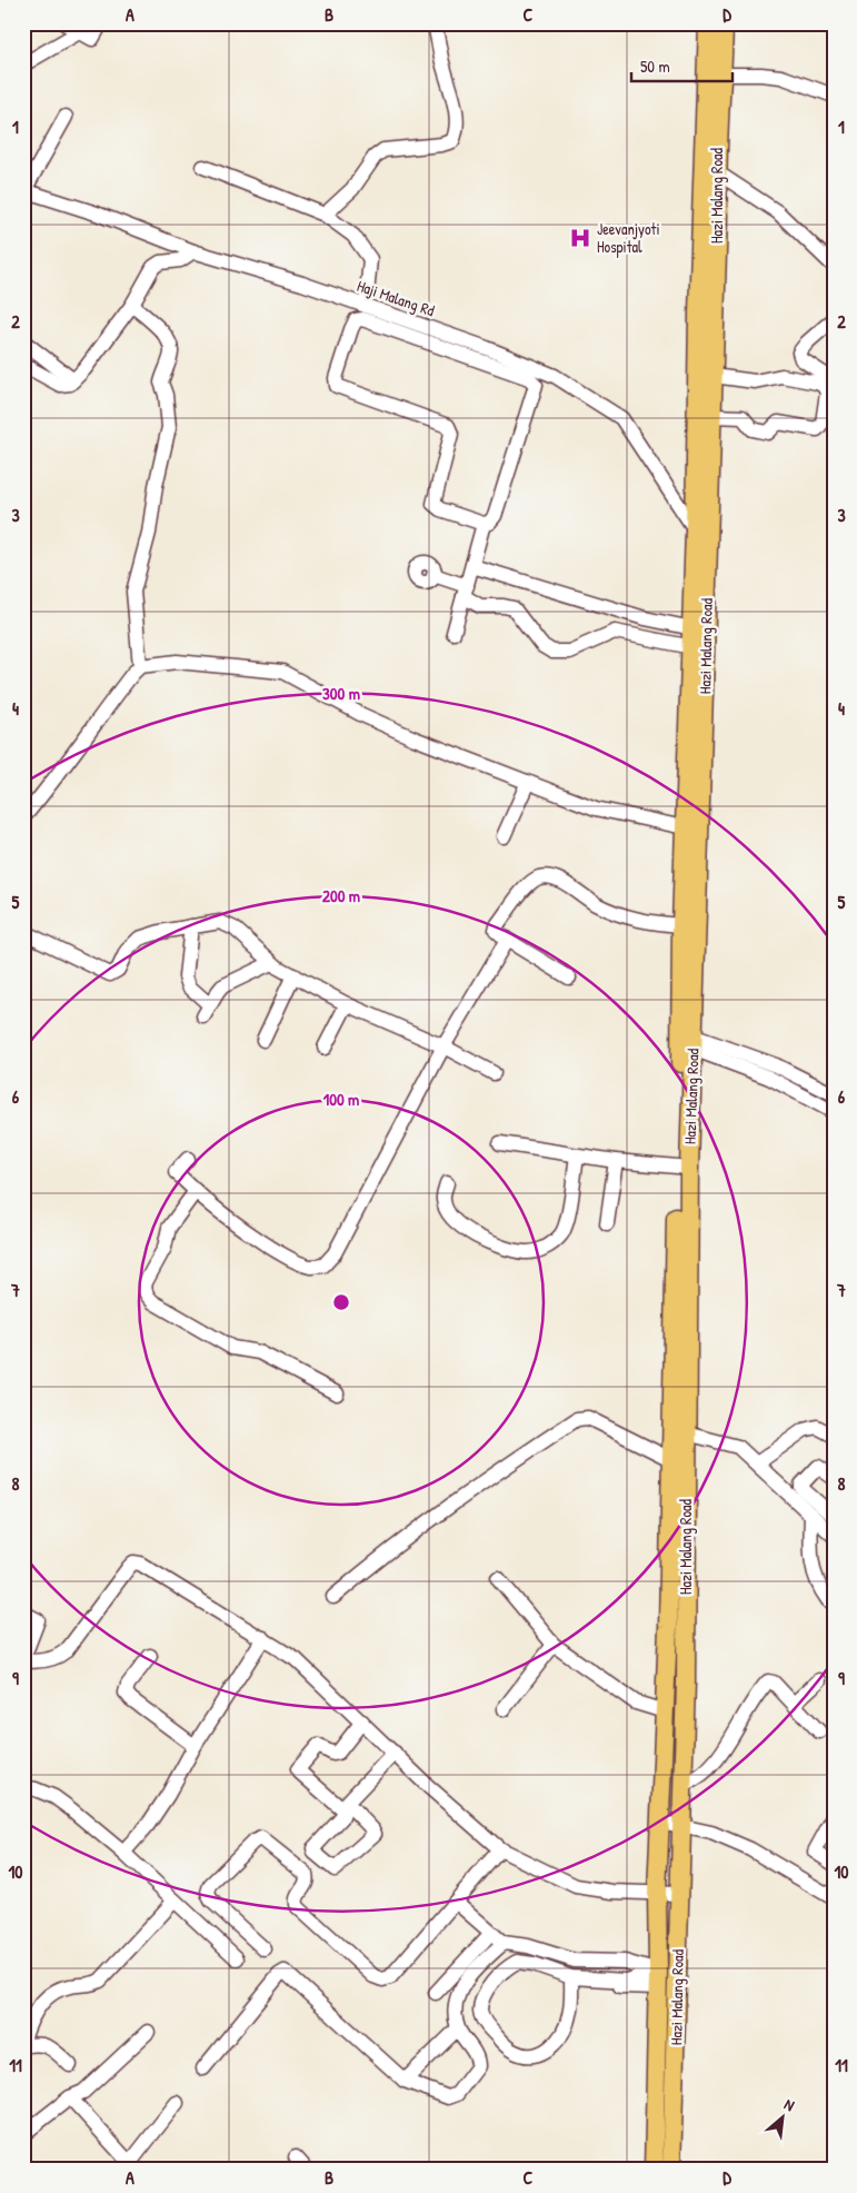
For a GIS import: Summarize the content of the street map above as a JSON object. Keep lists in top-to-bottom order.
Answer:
{
  "streets": {
    "main road": ["Hazi Malang Road"],
    "street": ["Haji Malang Rd"]
  },
  "crossings": [
    ["Hazi Malang Road", "Haji Malang Rd"]
  ],
  "places": {
    "hospital": ["Jeevanjyoti Hospital"]
  },
  "scale_bar": "50 m",
  "north": "top right",
  "grid": {
    "columns": [
      "A",
      "B",
      "C",
      "D"
    ],
    "rows": [
      "1",
      "2",
      "3",
      "4",
      "5",
      "6",
      "7",
      "8",
      "9",
      "10",
      "11"
    ]
  },
  "rings": ["300 m", "200 m", "100 m"]
}
